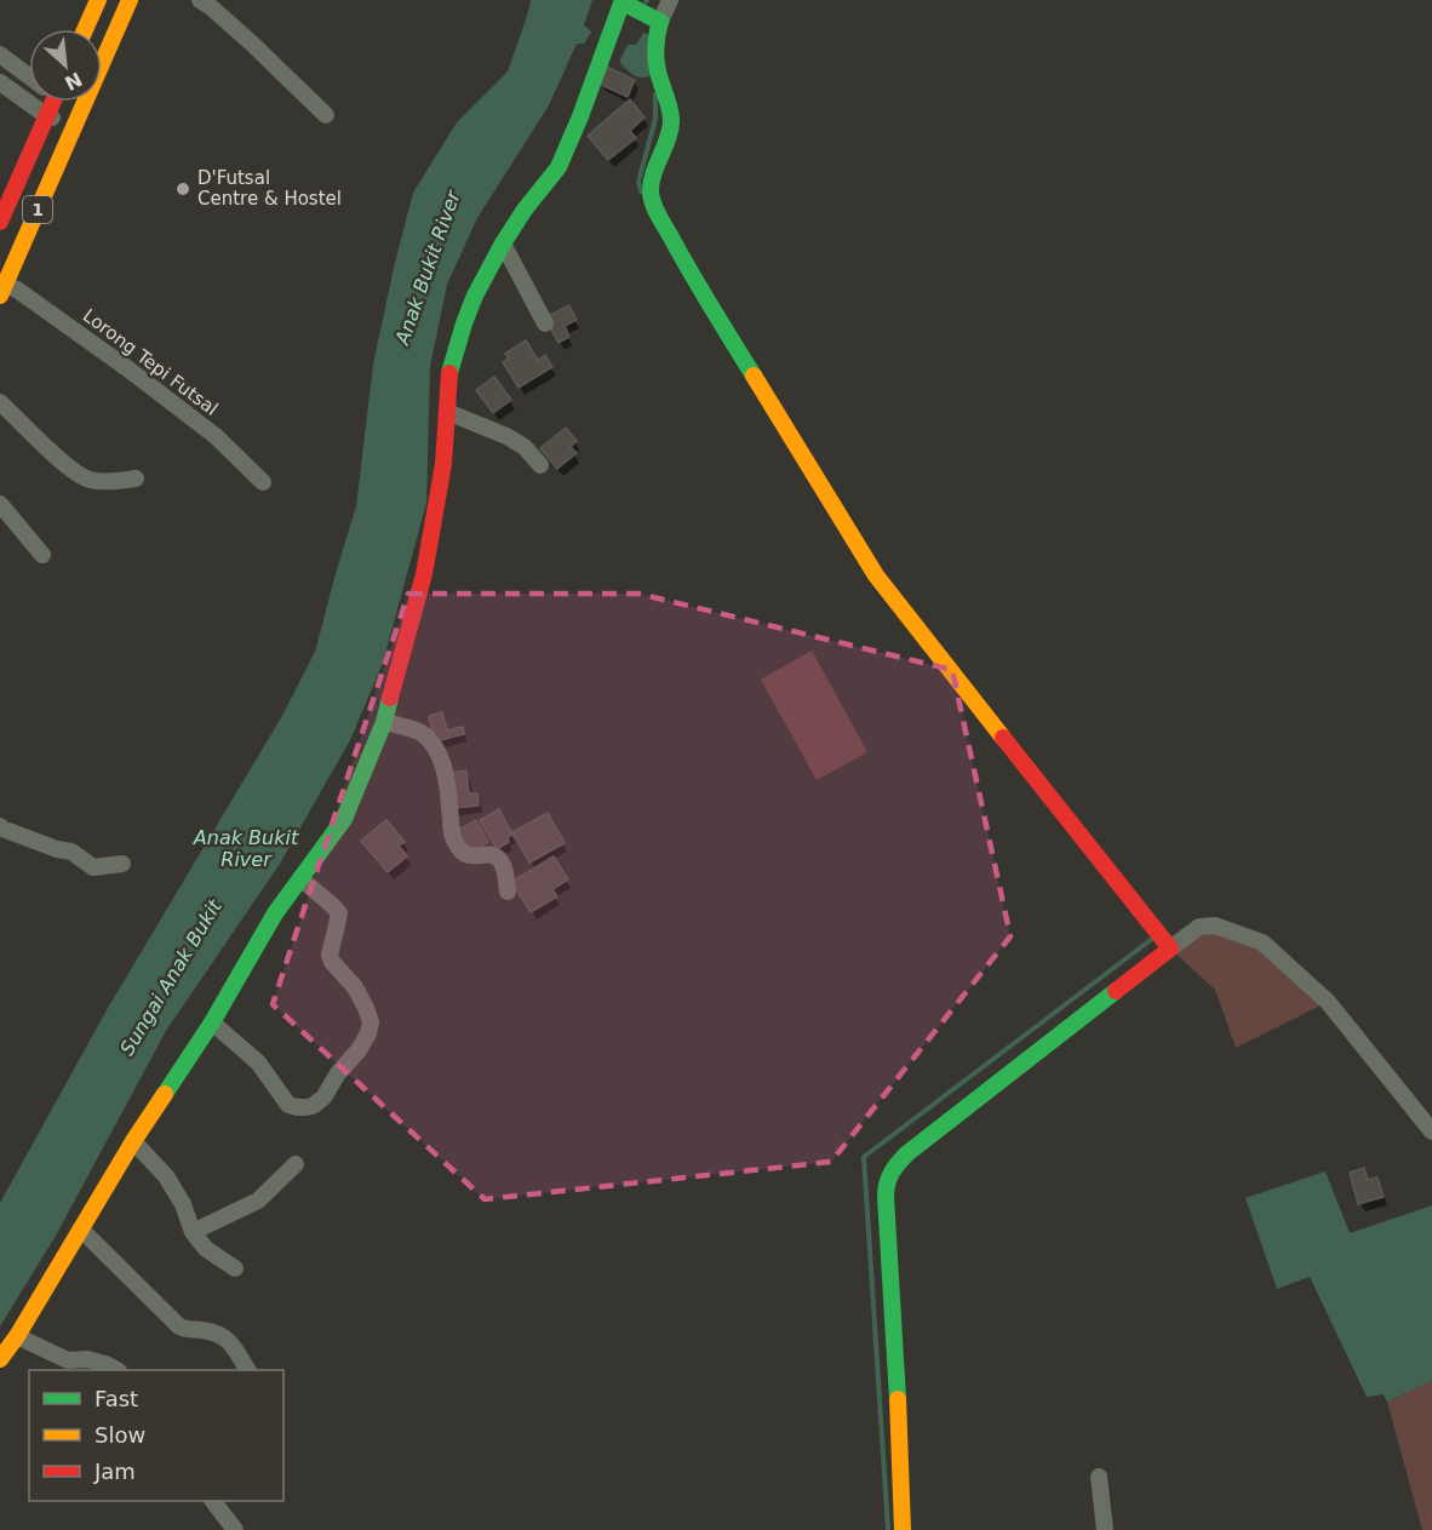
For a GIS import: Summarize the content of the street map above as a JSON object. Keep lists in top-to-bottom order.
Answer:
{
  "streets": {
    "main road": ["1"],
    "street": ["Lorong Tepi Futsal"]
  },
  "crossings": [
    ["1", "Lorong Tepi Futsal"]
  ],
  "water": ["Anak Bukit River", "Sungai Anak Bukit"],
  "places": ["D'Futsal Centre & Hostel"],
  "legend": ["Fast", "Slow", "Jam"],
  "north": "bottom right"
}
